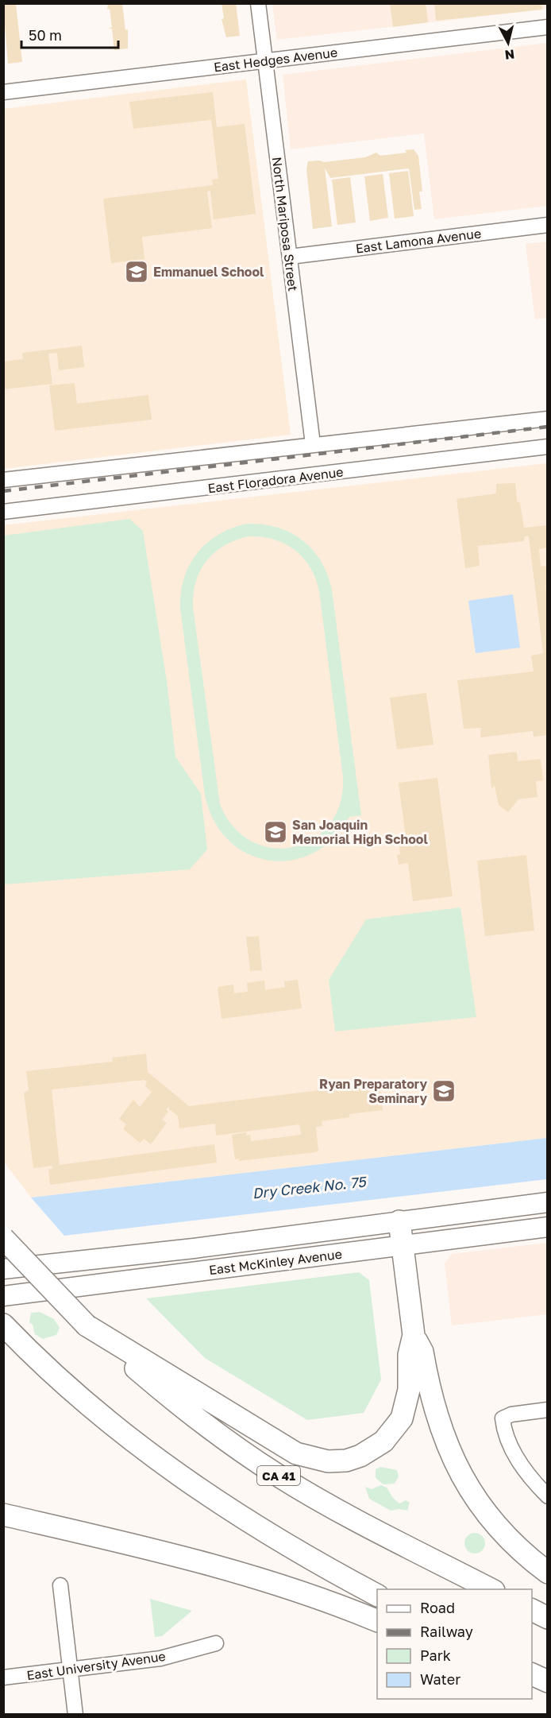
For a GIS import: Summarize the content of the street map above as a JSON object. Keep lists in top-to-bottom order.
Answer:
{
  "streets": {
    "highway": ["CA 41"],
    "main road": ["East McKinley Avenue"],
    "street": [
      "East Hedges Avenue",
      "North Mariposa Street",
      "East Lamona Avenue",
      "East Floradora Avenue",
      "East University Avenue"
    ]
  },
  "crossings": [
    ["East Hedges Avenue", "North Mariposa Street"],
    ["North Mariposa Street", "East Lamona Avenue"]
  ],
  "water": ["Dry Creek No. 75"],
  "places": {
    "school or university": ["Emmanuel School", "San Joaquin Memorial High School", "Ryan Preparatory Seminary"]
  },
  "legend": [
    "Road",
    "Railway",
    "Park",
    "Water"
  ],
  "scale_bar": "50 m",
  "north": "bottom"
}
